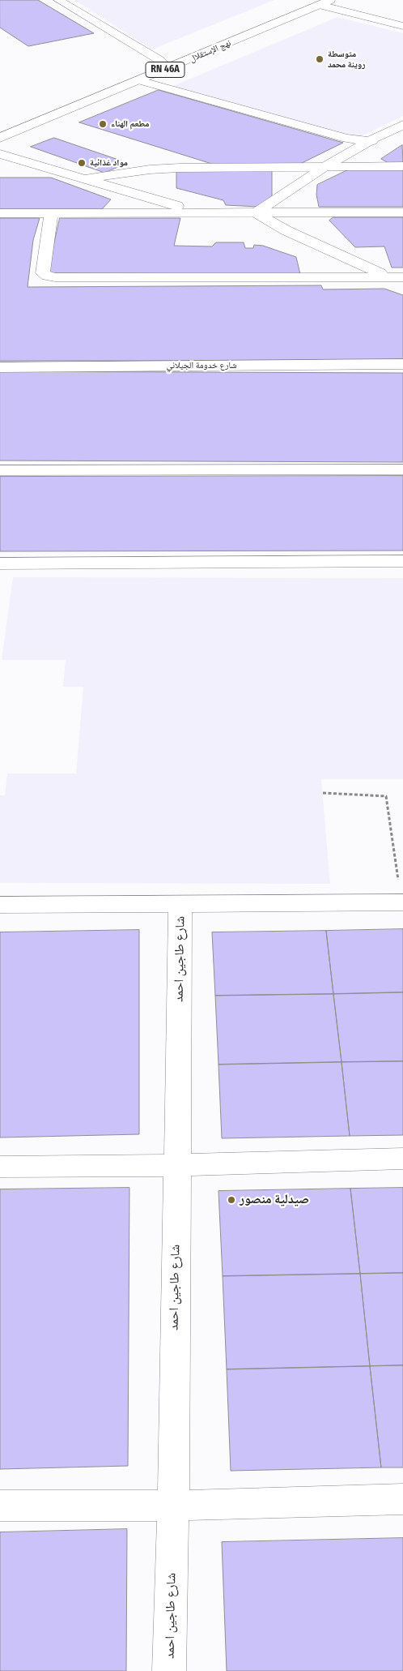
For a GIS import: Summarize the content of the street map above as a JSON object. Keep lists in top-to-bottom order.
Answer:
{
  "streets": {
    "street": [
      "نهج الإستقلال",
      "RN 46A",
      "شارع خدومة الجيلاني",
      "شارع طاجين احمد"
    ]
  },
  "places": [
    "متوسطة روينة محمد",
    "مطعم الهناء",
    "مواد غذائية",
    "صيدلية منصور"
  ]
}
